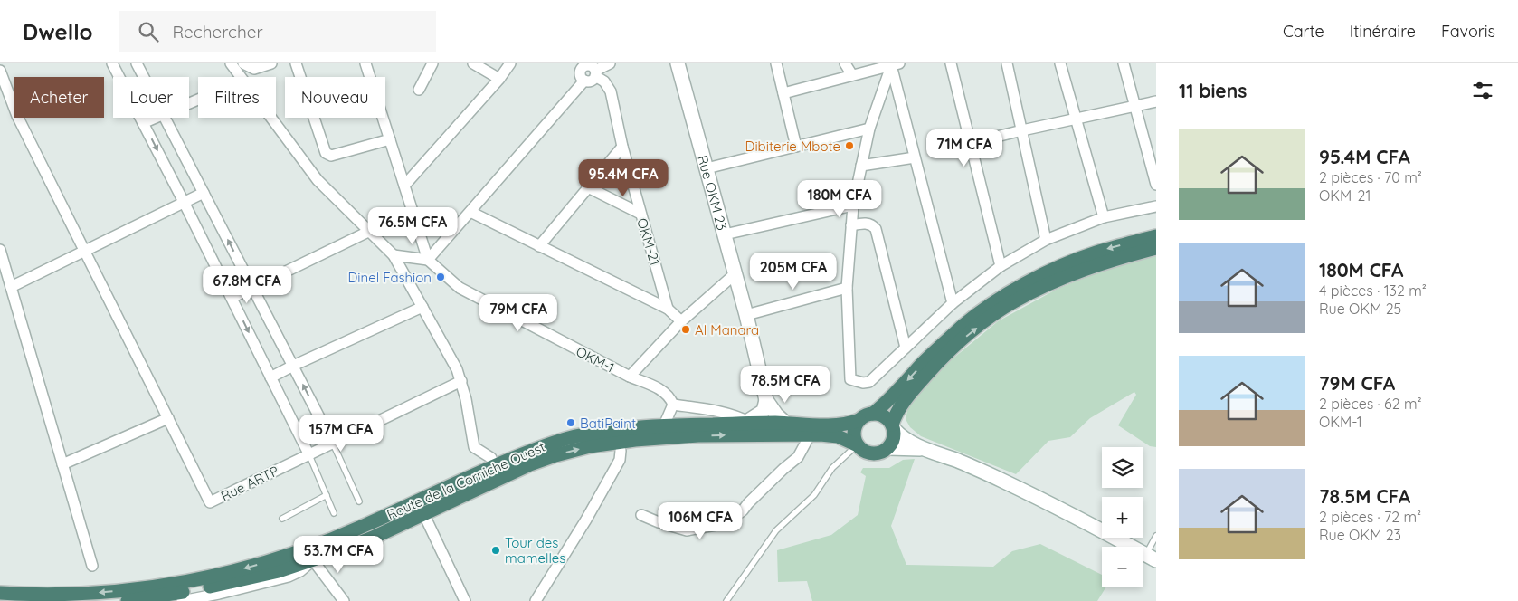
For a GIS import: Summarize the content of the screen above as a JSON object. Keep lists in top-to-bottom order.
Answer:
{
  "streets": {
    "highway": ["Route de la Corniche Ouest"],
    "street": [
      "Rue OKM 23",
      "OKM-21",
      "OKM-1",
      "Rue ARTP"
    ]
  },
  "places": [
    "Dibiterie Mbote",
    "Dinel Fashion",
    "Al Manara",
    "BatiPaint",
    "Tour des mamelles"
  ],
  "page": {
    "header": "Dwello",
    "search": "Rechercher",
    "nav": ["Carte", "Itinéraire", "Favoris"],
    "heading": "11 biens",
    "chip": [
      "Acheter",
      "Louer",
      "Filtres",
      "Nouveau"
    ],
    "list": [
      {
        "name": "95.4M CFA",
        "note": "2 pièces · 70 m² · OKM-21"
      },
      {
        "name": "180M CFA",
        "note": "4 pièces · 132 m² · Rue OKM 25"
      },
      {
        "name": "79M CFA",
        "note": "2 pièces · 62 m² · OKM-1"
      },
      {
        "name": "78.5M CFA",
        "note": "2 pièces · 72 m² · Rue OKM 23"
      }
    ],
    "price": [
      "71M CFA",
      "95.4M CFA",
      "180M CFA",
      "76.5M CFA",
      "205M CFA",
      "67.8M CFA",
      "79M CFA",
      "78.5M CFA",
      "157M CFA",
      "106M CFA",
      "53.7M CFA"
    ],
    "map_buttons": ["+", "−"]
  }
}
